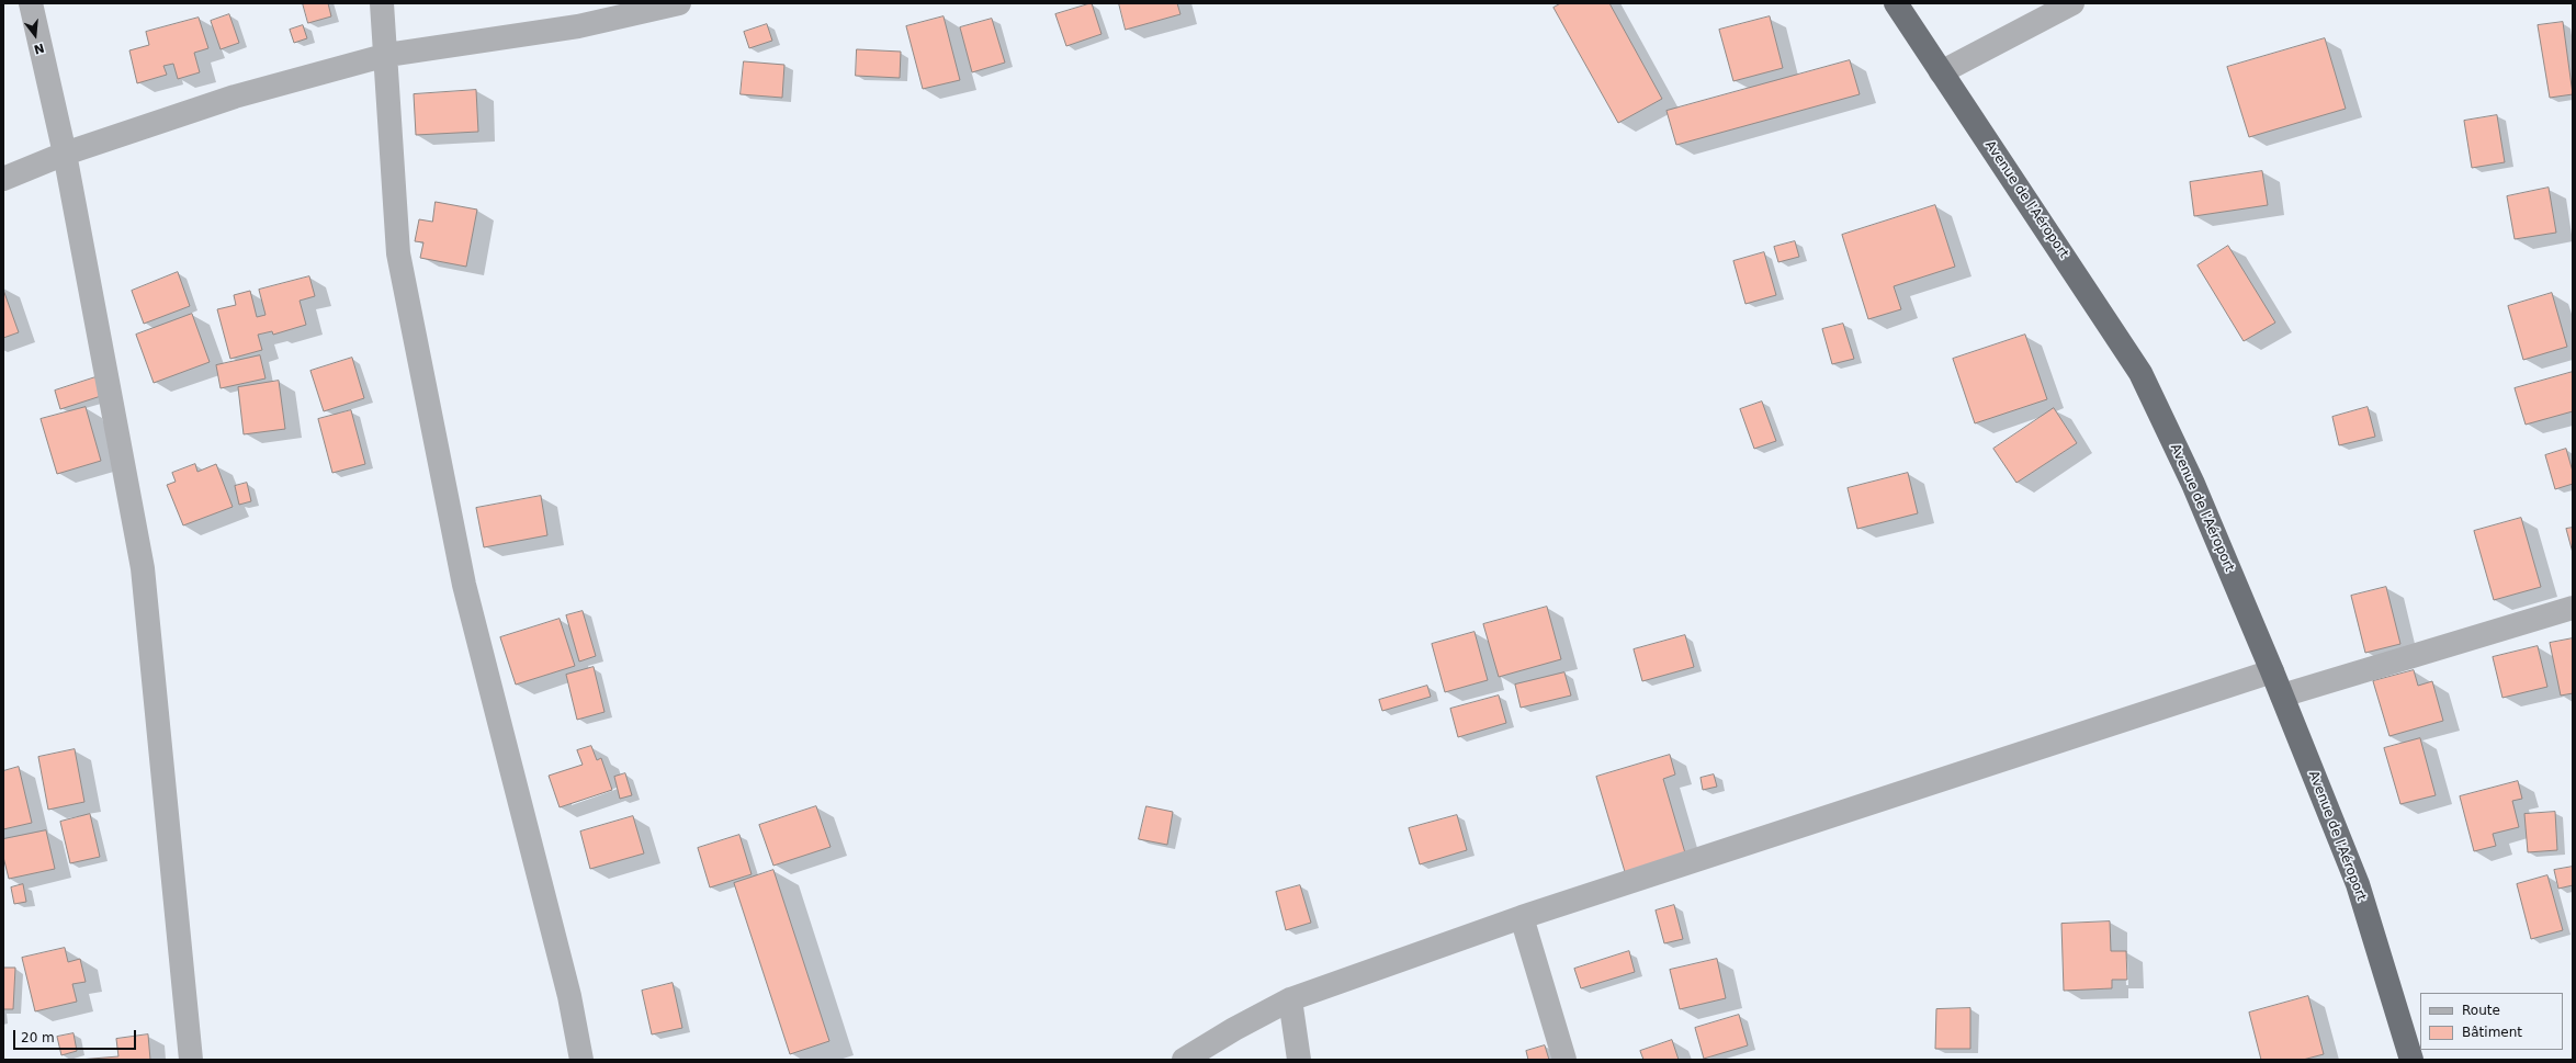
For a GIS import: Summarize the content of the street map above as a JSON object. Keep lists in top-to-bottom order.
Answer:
{
  "streets": {
    "highway": ["Avenue de l'Aéroport"]
  },
  "legend": ["Route", "Bâtiment"],
  "scale_bar": "20 m",
  "north": "bottom"
}
